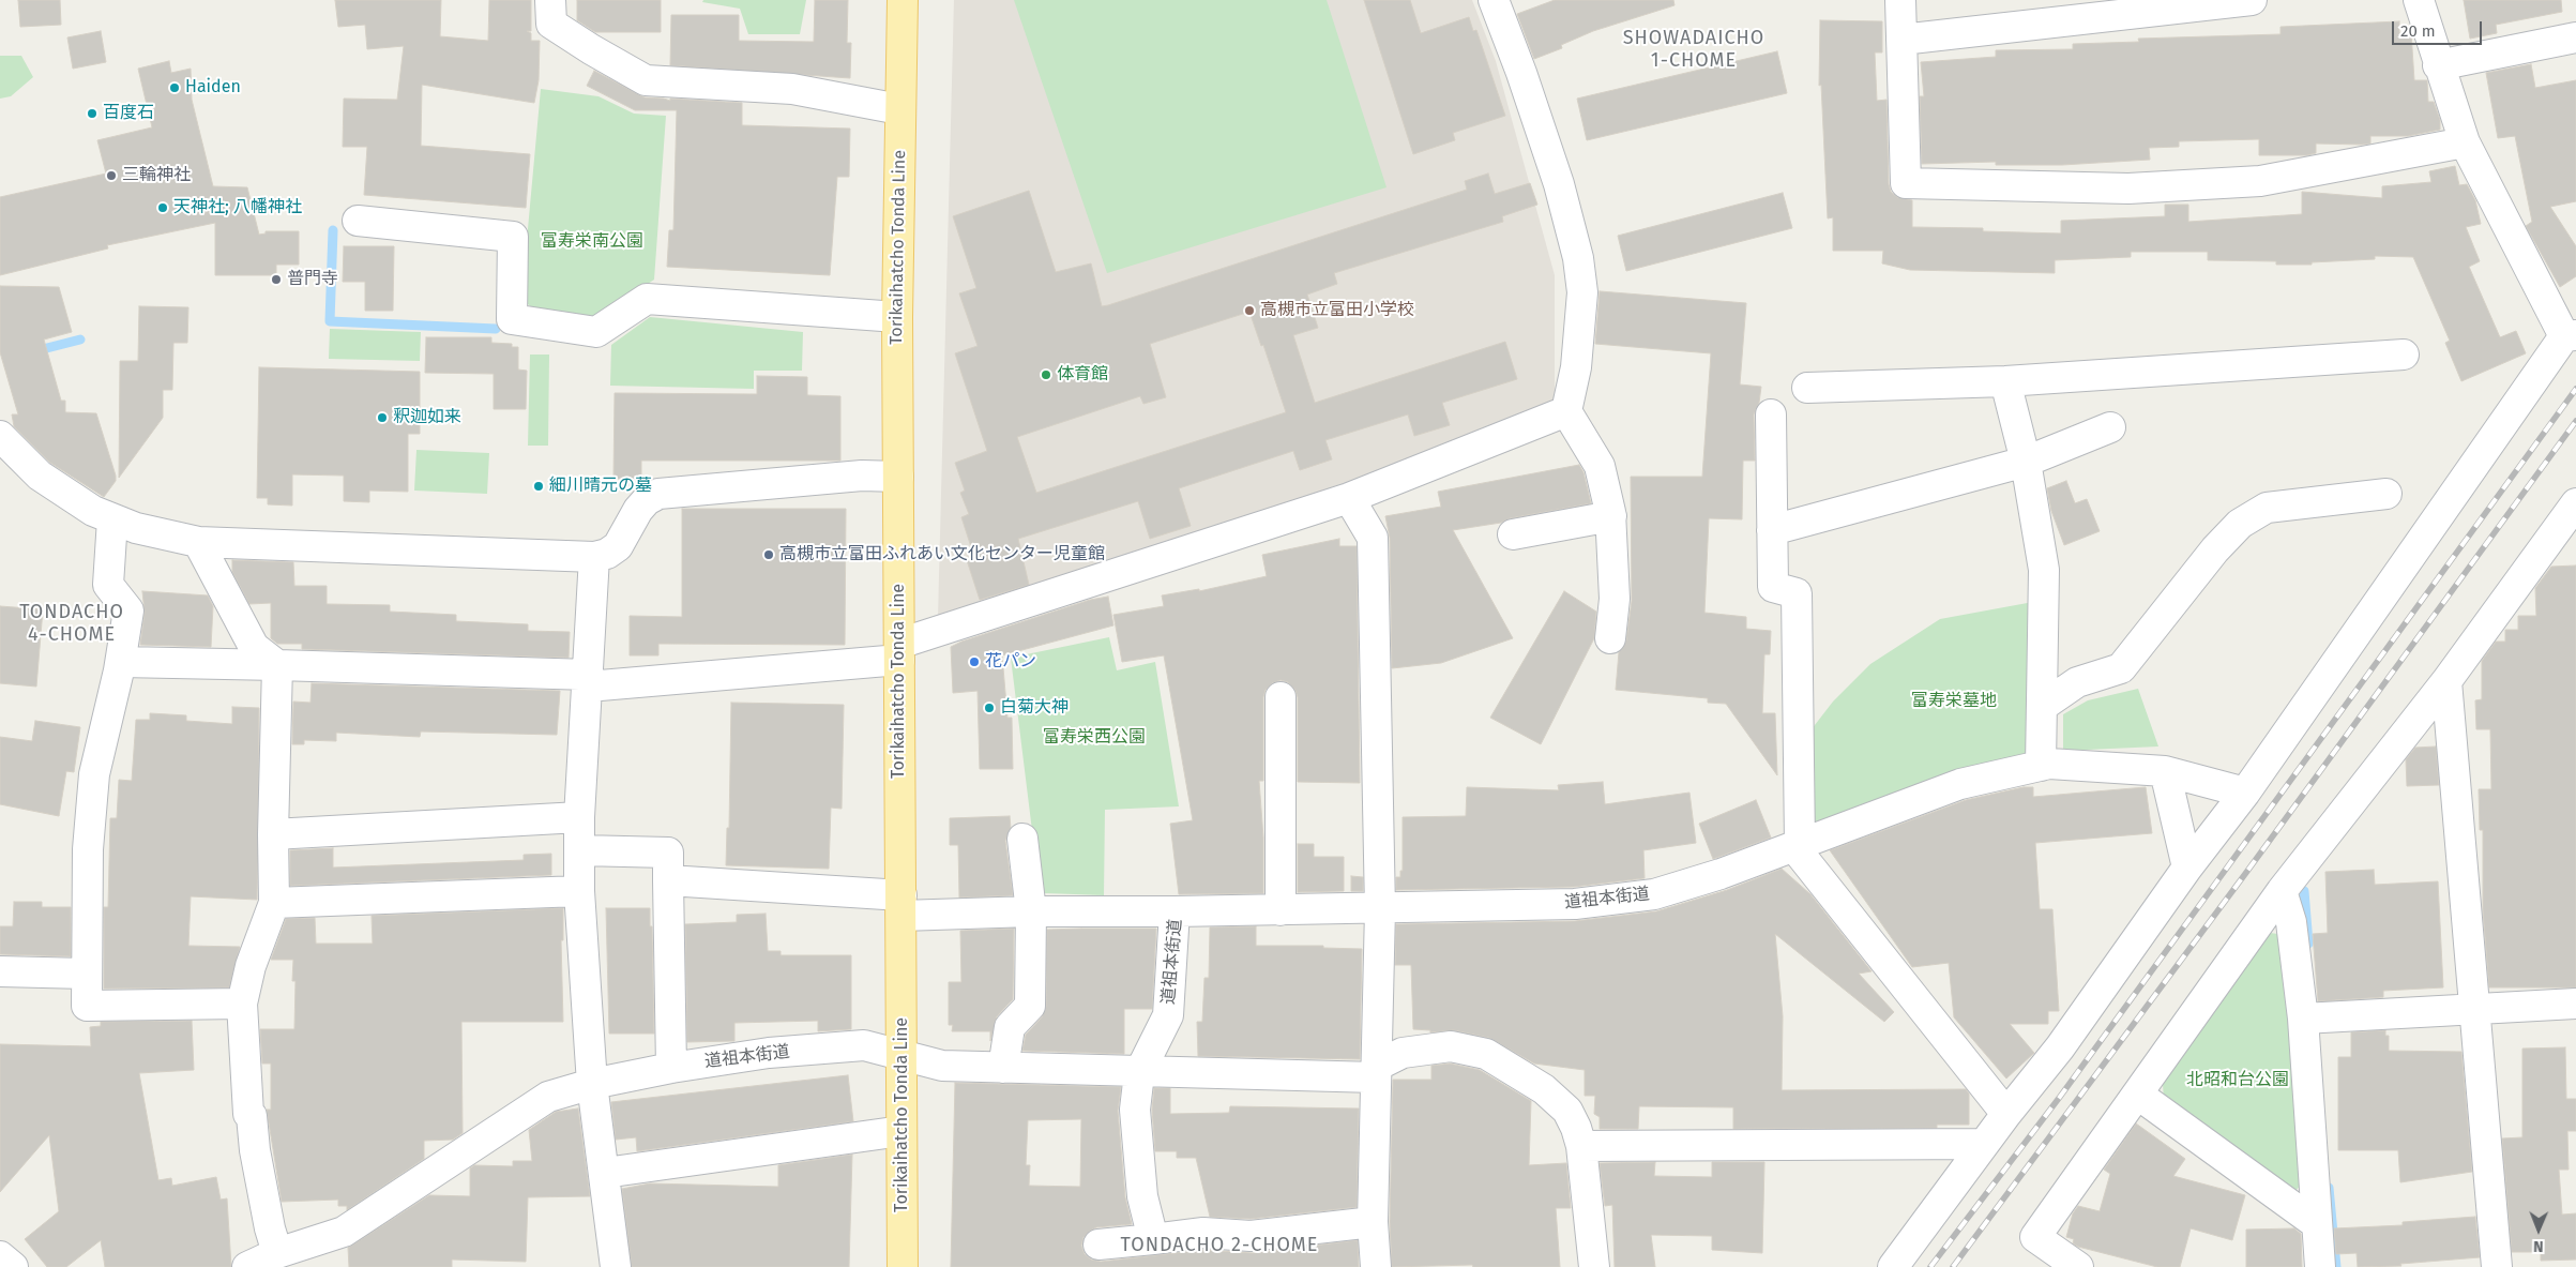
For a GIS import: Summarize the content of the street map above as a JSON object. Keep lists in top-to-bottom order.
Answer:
{
  "streets": {
    "main road": ["Torikaihatcho Tonda Line"],
    "street": ["道祖本街道"]
  },
  "crossings": [
    ["Torikaihatcho Tonda Line", "道祖本街道"]
  ],
  "districts": ["SHOWADAICHO 1-CHOME", "TONDACHO 4-CHOME", "TONDACHO 2-CHOME"],
  "parks": [
    "富寿栄南公園",
    "富寿栄墓地",
    "富寿栄西公園",
    "北昭和台公園"
  ],
  "places": [
    "Haiden",
    "百度石",
    "三輪神社",
    "天神社; 八幡神社",
    "普門寺",
    "高槻市立富田小学校",
    "体育館",
    "釈迦如来",
    "細川晴元の墓",
    "高槻市立富田ふれあい文化センター児童館",
    "花パン",
    "白菊大神"
  ],
  "scale_bar": "20 m",
  "north": "bottom"
}
